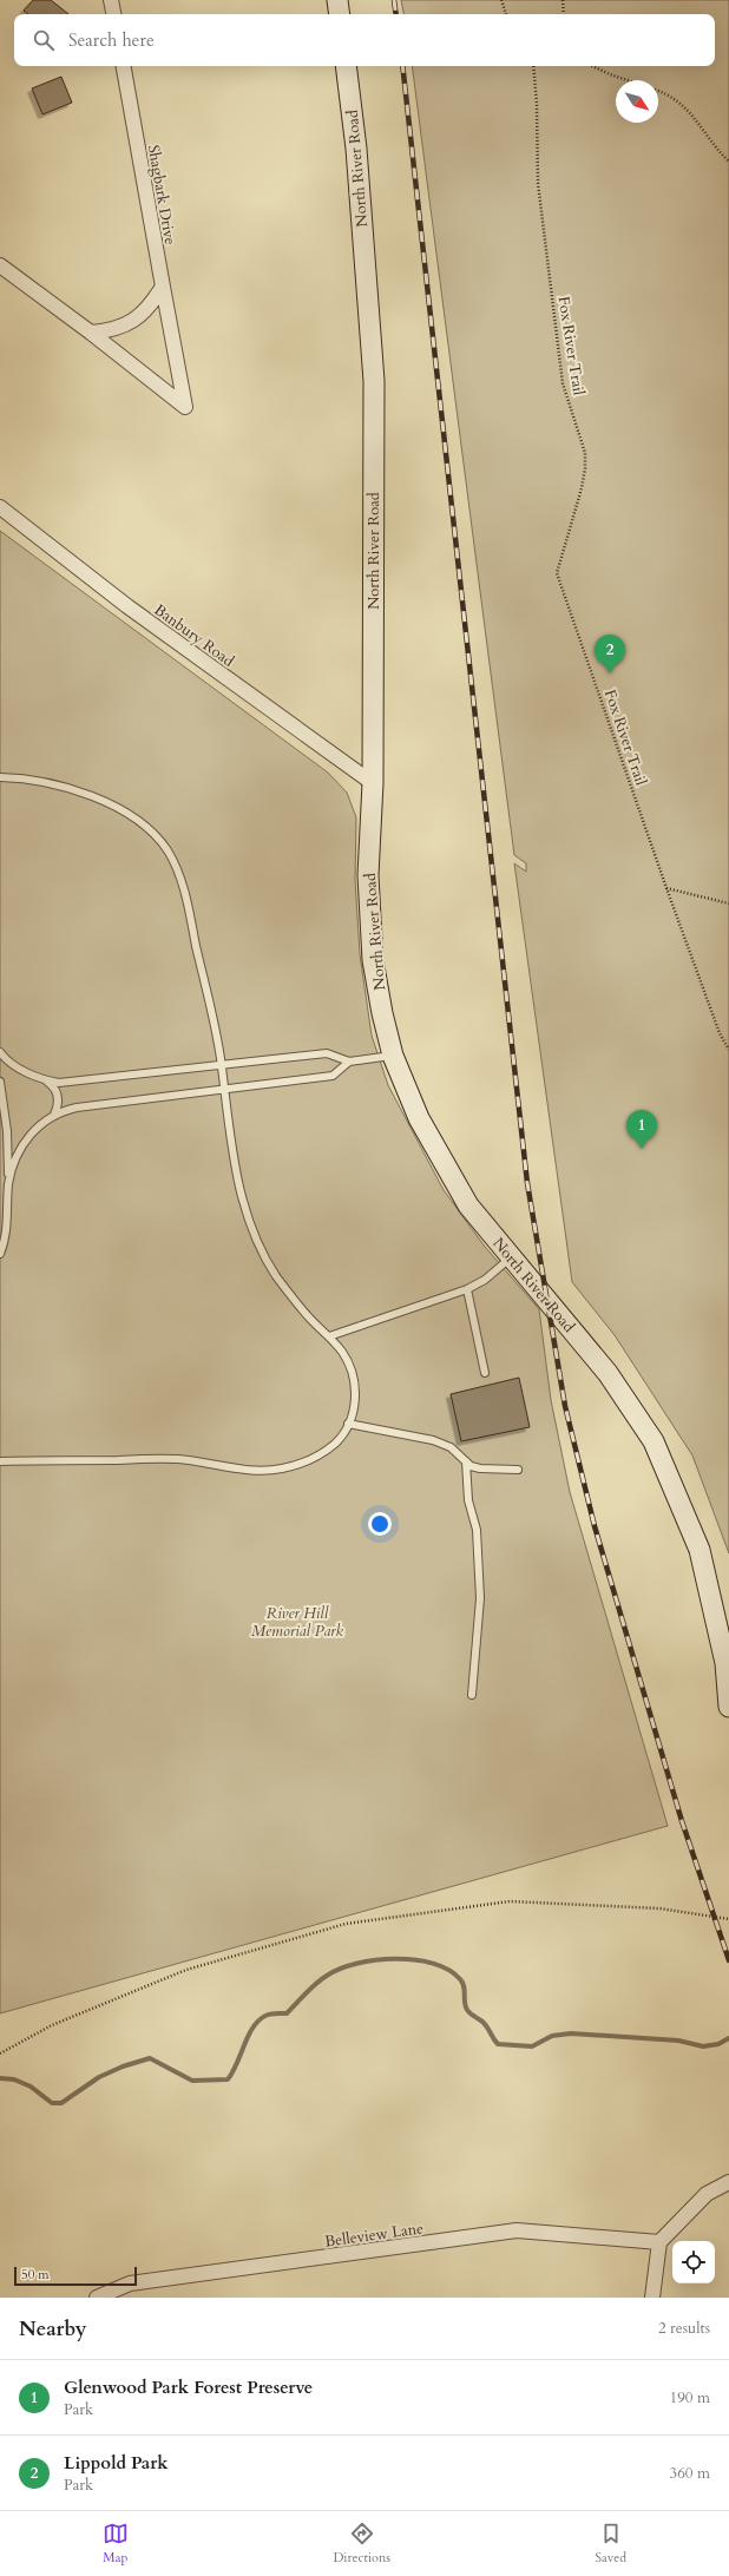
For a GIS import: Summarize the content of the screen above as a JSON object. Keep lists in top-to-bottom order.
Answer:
{
  "streets": {
    "main road": ["North River Road"],
    "street": ["Shagbark Drive", "Banbury Road", "Belleview Lane"],
    "path": ["Fox River Trail"]
  },
  "crossings": [
    ["North River Road", "Banbury Road"]
  ],
  "parks": ["River Hill Memorial Park"],
  "scale_bar": "50 m",
  "north": "bottom right",
  "page": {
    "search": "Search here",
    "pins": ["2", "1"],
    "scale": "50 m",
    "heading": ["Nearby", "2 results"],
    "list": [
      {
        "mark": "1",
        "name": "Glenwood Park Forest Preserve",
        "note": "Park",
        "value": "190 m"
      },
      {
        "mark": "2",
        "name": "Lippold Park",
        "note": "Park",
        "value": "360 m"
      }
    ],
    "nav": ["Map", "Directions", "Saved"]
  }
}
